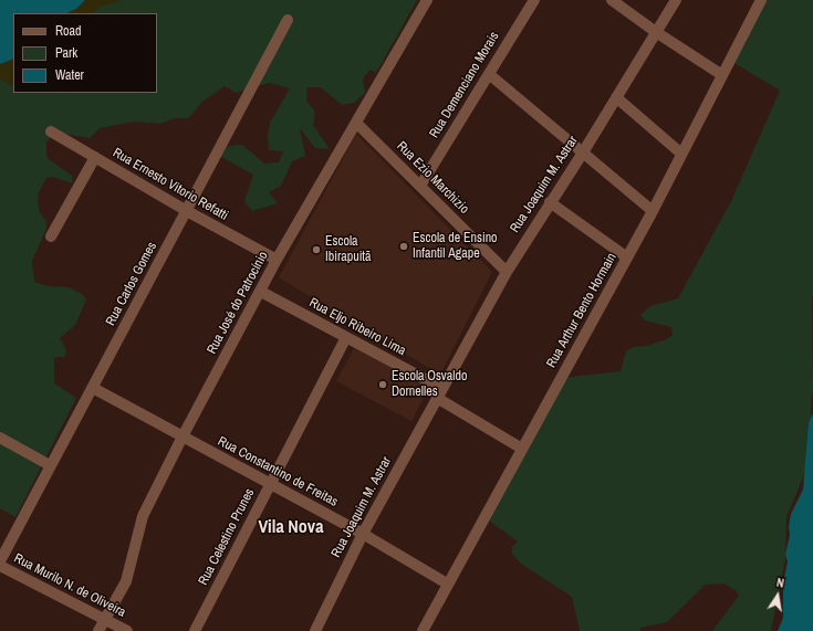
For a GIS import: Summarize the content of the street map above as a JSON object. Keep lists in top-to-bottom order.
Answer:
{
  "streets": {
    "street": [
      "Rua Demenciano Morais",
      "Rua Ezio Marchizio",
      "Rua Ernesto Vitorio Refatti",
      "Rua Joaquim M. Astrar",
      "Rua Carlos Gomes",
      "Rua José do Patrocínio",
      "Rua Arthur Bento Hormain",
      "Rua Eljo Ribeiro Lima",
      "Rua Constantino de Freitas",
      "Rua Celestino Prunes",
      "Rua Murilo N. de Oliveira"
    ]
  },
  "crossings": [
    ["Rua Demenciano Morais", "Rua Ezio Marchizio"],
    ["Rua Ezio Marchizio", "Rua Joaquim M. Astrar"],
    ["Rua Ezio Marchizio", "Rua José do Patrocínio"],
    ["Rua Ernesto Vitorio Refatti", "Rua Carlos Gomes"],
    ["Rua Ernesto Vitorio Refatti", "Rua José do Patrocínio"],
    ["Rua Joaquim M. Astrar", "Rua Eljo Ribeiro Lima"],
    ["Rua Joaquim M. Astrar", "Rua Constantino de Freitas"],
    ["Rua Carlos Gomes", "Rua Constantino de Freitas"],
    ["Rua José do Patrocínio", "Rua Eljo Ribeiro Lima"],
    ["Rua José do Patrocínio", "Rua Constantino de Freitas"],
    ["Rua José do Patrocínio", "Rua Murilo N. de Oliveira"],
    ["Rua Arthur Bento Hormain", "Rua Eljo Ribeiro Lima"],
    ["Rua Arthur Bento Hormain", "Rua Constantino de Freitas"],
    ["Rua Eljo Ribeiro Lima", "Rua Celestino Prunes"],
    ["Rua Constantino de Freitas", "Rua Celestino Prunes"]
  ],
  "districts": ["Vila Nova"],
  "places": ["Escola de Ensino Infantil Agape", "Escola Ibirapuitã", "Escola Osvaldo Dornelles"],
  "legend": ["Road", "Park", "Water"],
  "north": "top"
}
